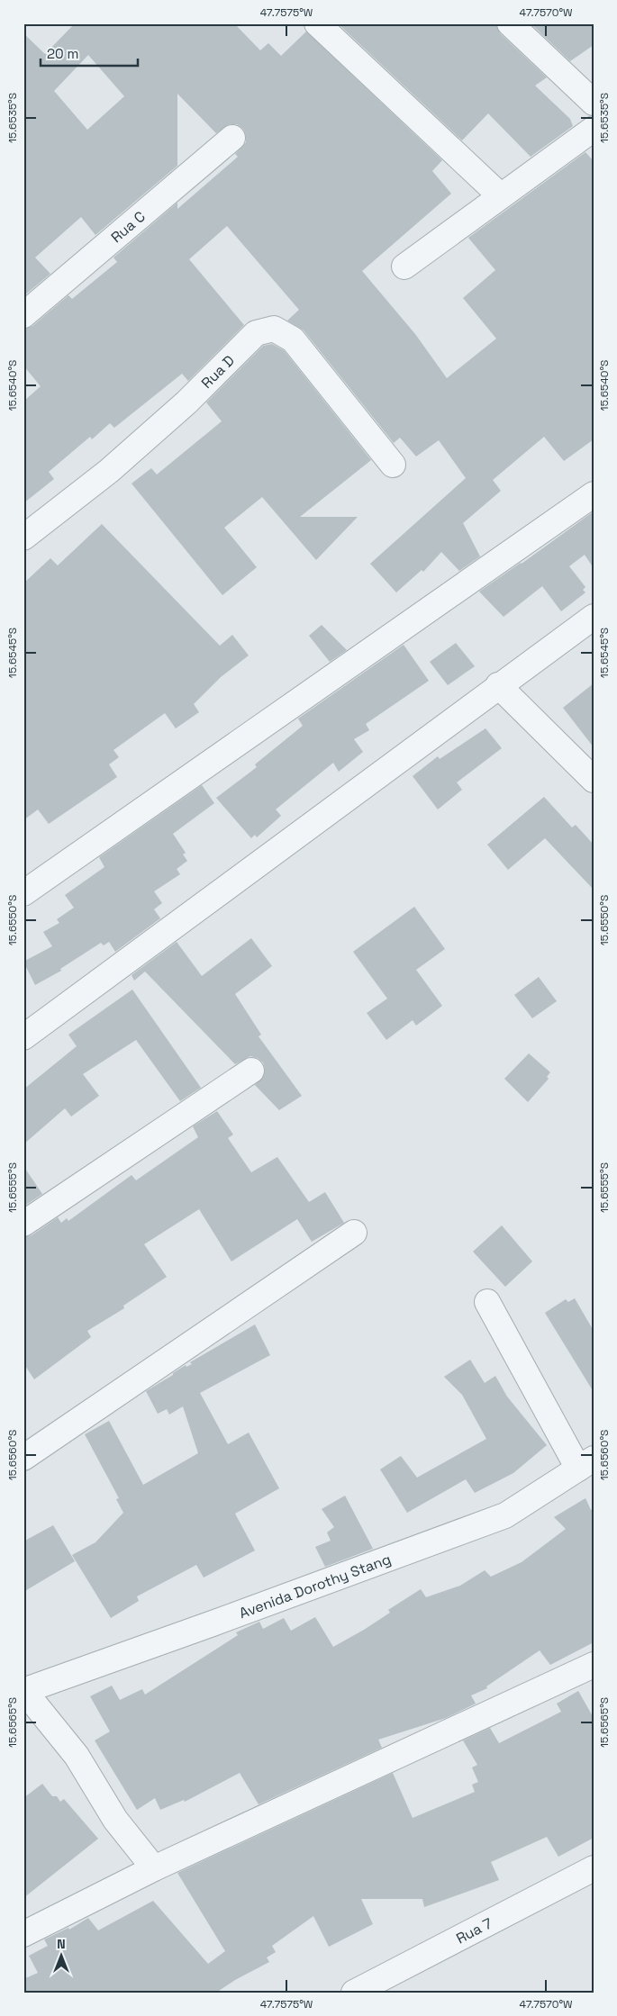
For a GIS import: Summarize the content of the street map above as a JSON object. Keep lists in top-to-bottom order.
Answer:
{
  "streets": {
    "street": [
      "Rua C",
      "Rua D",
      "Avenida Dorothy Stang",
      "Rua 7"
    ]
  },
  "scale_bar": "20 m",
  "north": "top",
  "coordinates": [
    "47.7575°W",
    "47.7570°W",
    "15.6535°S",
    "15.6540°S",
    "15.6545°S",
    "15.6550°S",
    "15.6555°S",
    "15.6560°S",
    "15.6565°S"
  ]
}
